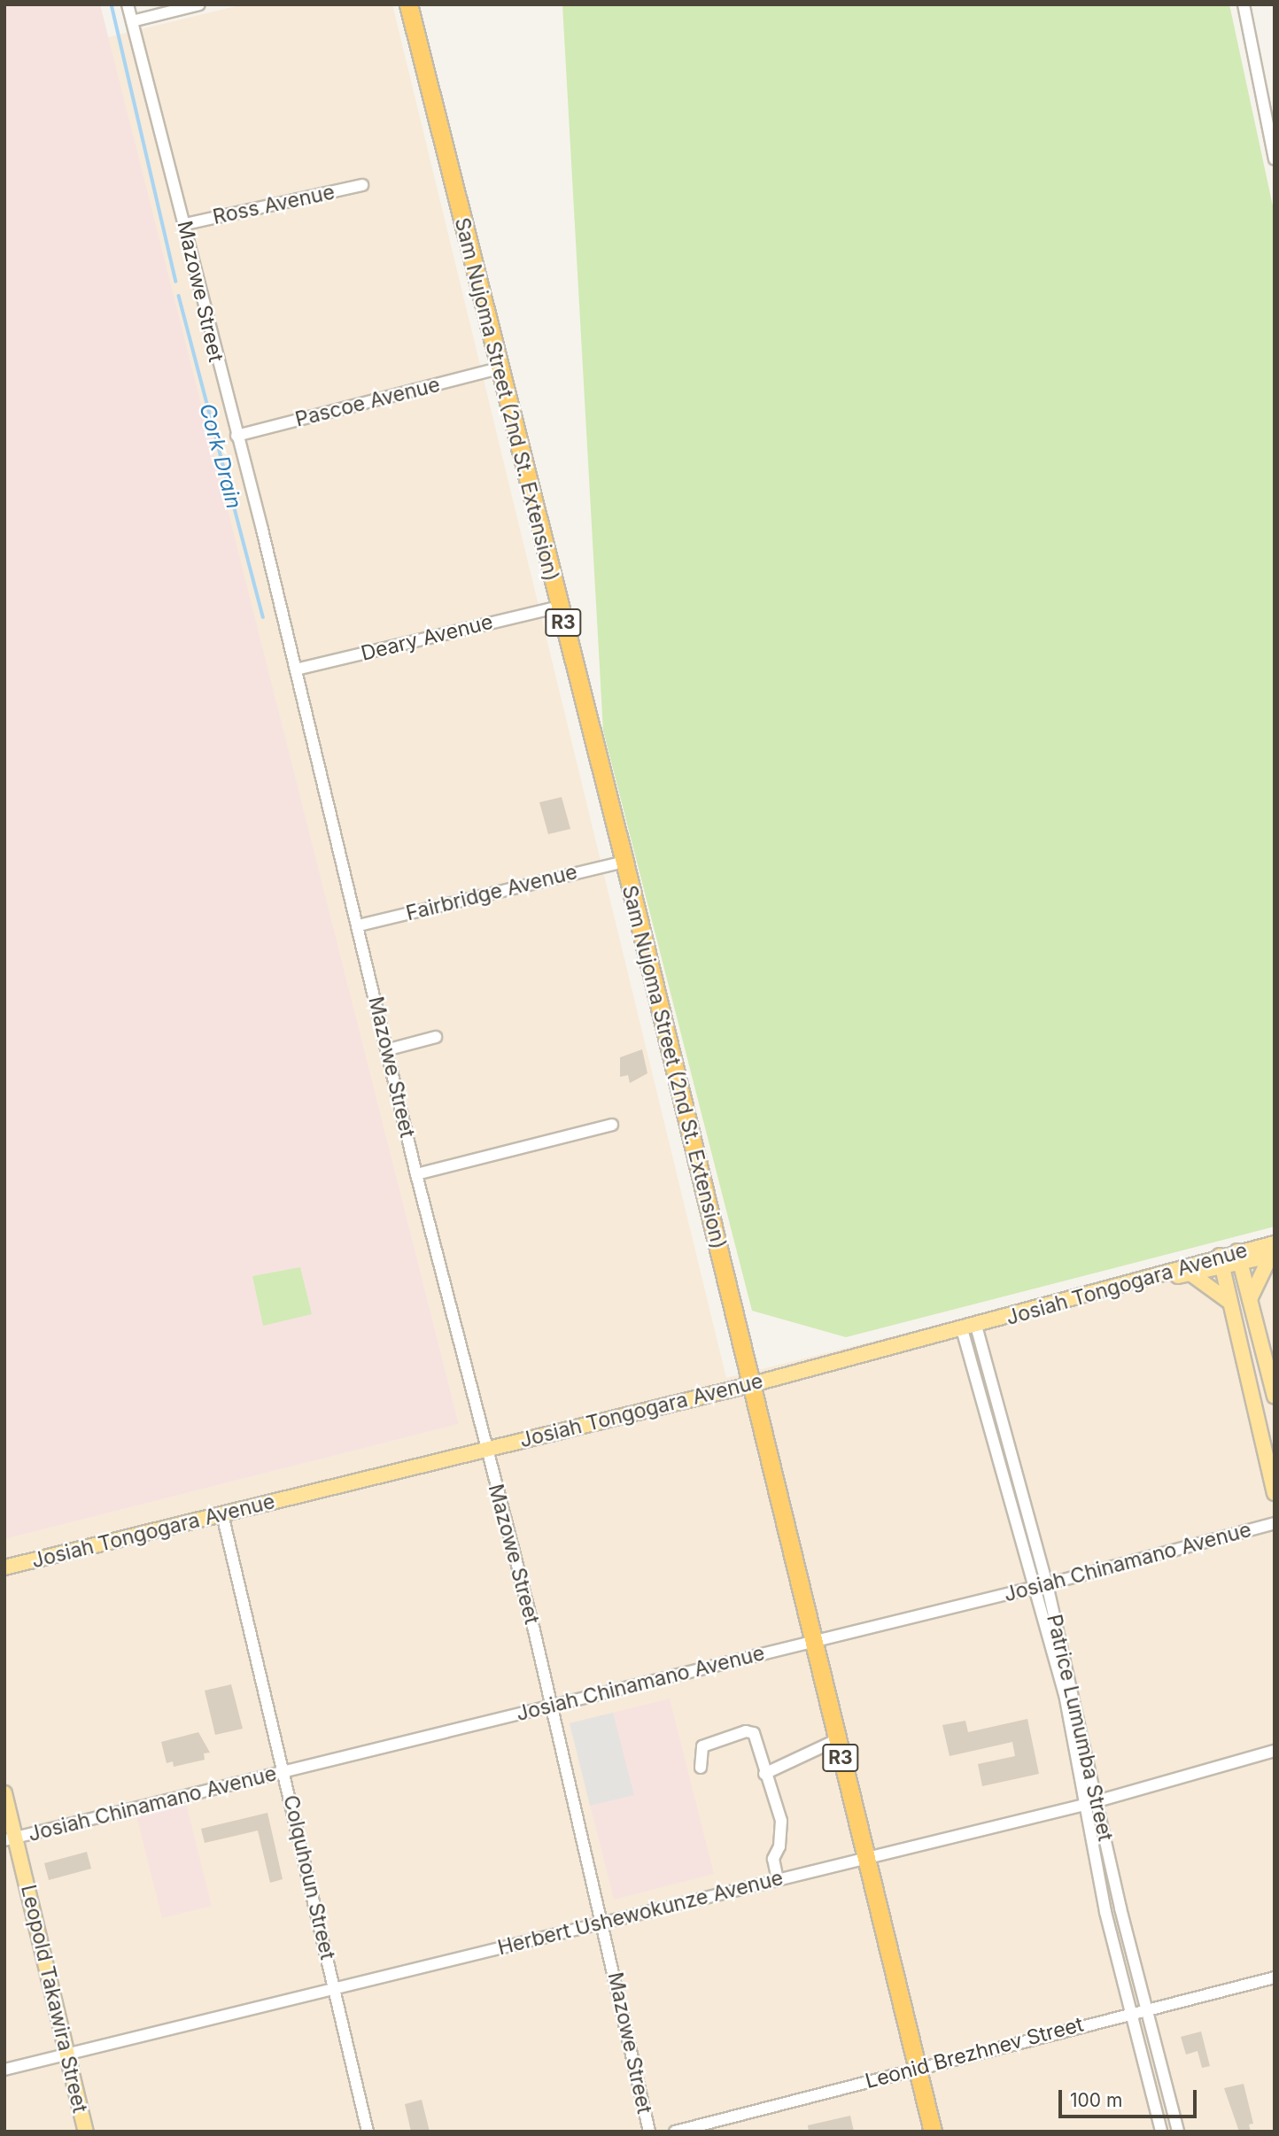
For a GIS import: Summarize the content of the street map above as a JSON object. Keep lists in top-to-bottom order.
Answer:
{
  "streets": {
    "highway": ["Sam Nujoma Street (2nd St. Extension)", "R3"],
    "main road": ["Josiah Tongogara Avenue", "Leopold Takawira Street"],
    "street": [
      "Ross Avenue",
      "Mazowe Street",
      "Pascoe Avenue",
      "Deary Avenue",
      "Fairbridge Avenue",
      "Josiah Chinamano Avenue",
      "Patrice Lumumba Street",
      "Colquhoun Street",
      "Herbert Ushewokunze Avenue",
      "Leonid Brezhnev Street"
    ]
  },
  "crossings": [
    ["Ross Avenue", "Mazowe Street"],
    ["Mazowe Street", "Pascoe Avenue"],
    ["Mazowe Street", "Deary Avenue"],
    ["Mazowe Street", "Fairbridge Avenue"],
    ["Mazowe Street", "Josiah Tongogara Avenue"],
    ["Mazowe Street", "Josiah Chinamano Avenue"],
    ["Mazowe Street", "Herbert Ushewokunze Avenue"],
    ["Sam Nujoma Street (2nd St. Extension)", "Pascoe Avenue"],
    ["Sam Nujoma Street (2nd St. Extension)", "Deary Avenue"],
    ["Sam Nujoma Street (2nd St. Extension)", "Fairbridge Avenue"],
    ["Sam Nujoma Street (2nd St. Extension)", "Josiah Tongogara Avenue"],
    ["Sam Nujoma Street (2nd St. Extension)", "Josiah Chinamano Avenue"],
    ["Sam Nujoma Street (2nd St. Extension)", "Herbert Ushewokunze Avenue"],
    ["Sam Nujoma Street (2nd St. Extension)", "Leonid Brezhnev Street"],
    ["Josiah Tongogara Avenue", "Patrice Lumumba Street"],
    ["Josiah Tongogara Avenue", "Colquhoun Street"],
    ["Josiah Chinamano Avenue", "Patrice Lumumba Street"],
    ["Josiah Chinamano Avenue", "Colquhoun Street"],
    ["Josiah Chinamano Avenue", "Leopold Takawira Street"],
    ["Patrice Lumumba Street", "Herbert Ushewokunze Avenue"],
    ["Patrice Lumumba Street", "Leonid Brezhnev Street"],
    ["Colquhoun Street", "Herbert Ushewokunze Avenue"],
    ["Herbert Ushewokunze Avenue", "Leopold Takawira Street"]
  ],
  "water": ["Cork Drain"],
  "scale_bar": "100 m"
}
